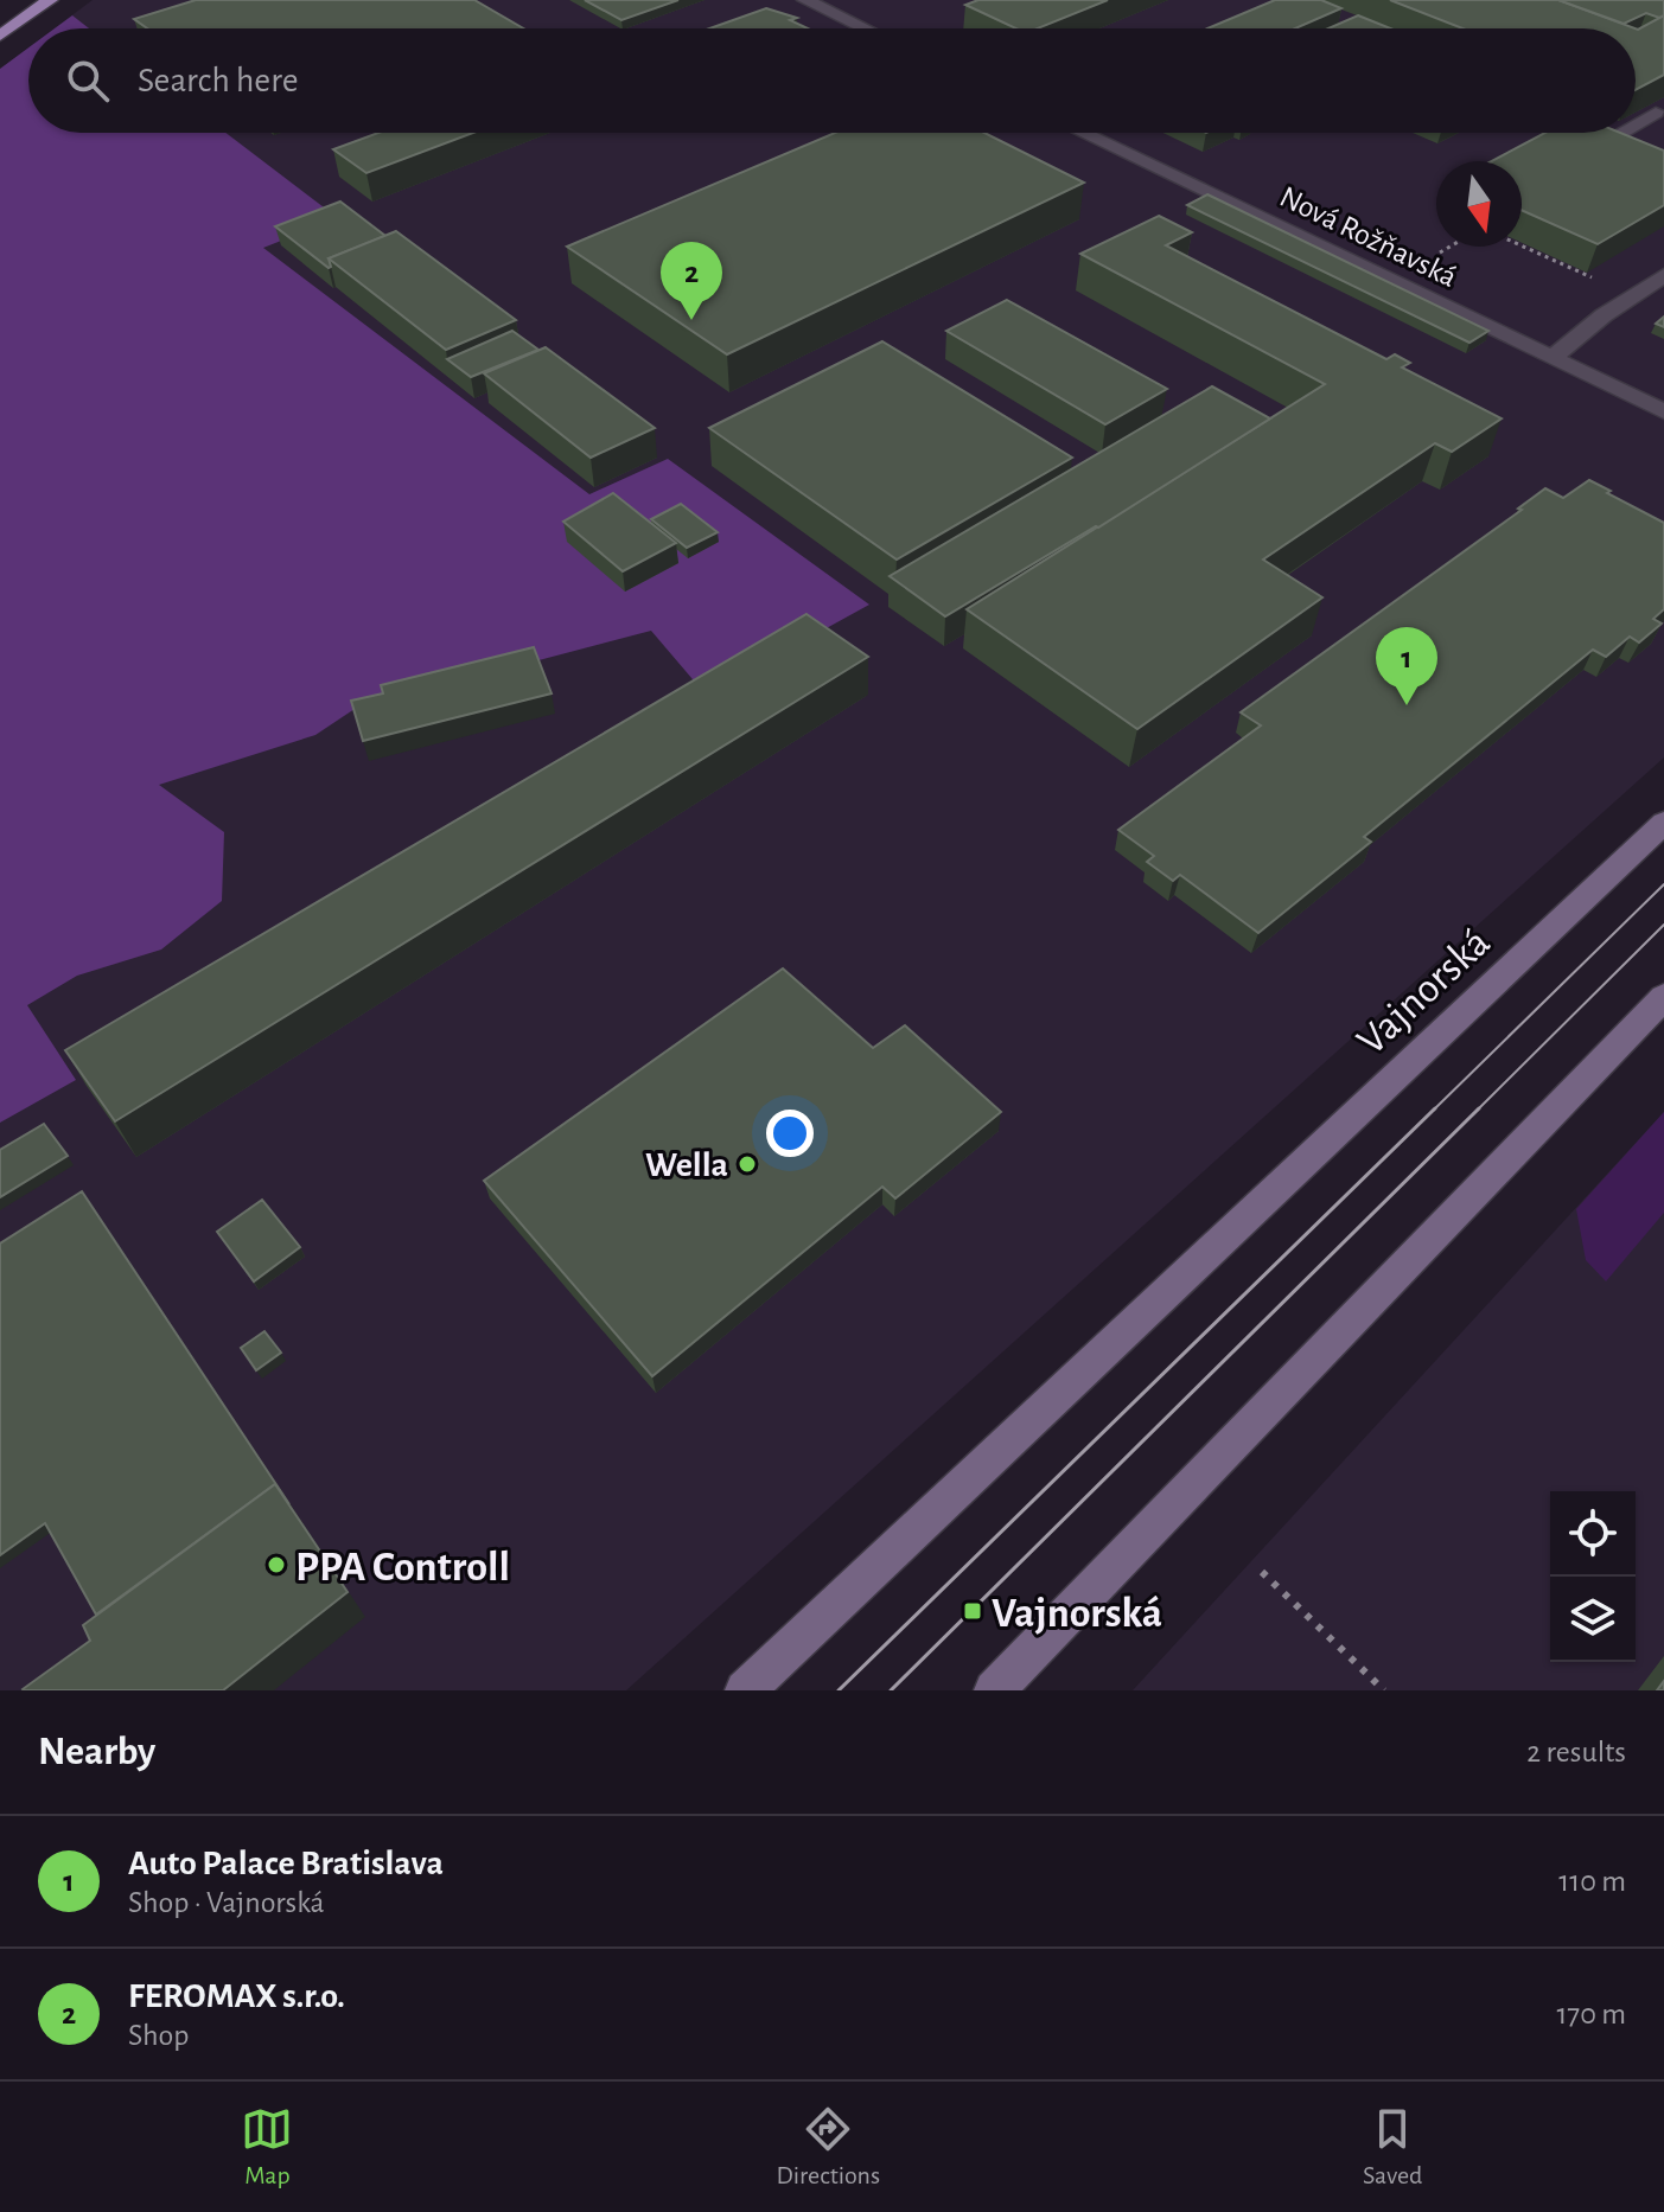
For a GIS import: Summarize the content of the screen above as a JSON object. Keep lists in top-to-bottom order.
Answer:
{
  "streets": {
    "main road": ["Vajnorská"],
    "lane": ["Nová Rožňavská"]
  },
  "places": {
    "other": ["Wella", "PPA Controll"],
    "transit": ["Vajnorská"]
  },
  "north": "bottom",
  "page": {
    "search": "Search here",
    "pins": ["2", "1"],
    "heading": ["Nearby", "2 results"],
    "list": [
      {
        "mark": "1",
        "name": "Auto Palace Bratislava",
        "note": "Shop · Vajnorská",
        "value": "110 m"
      },
      {
        "mark": "2",
        "name": "FEROMAX s.r.o.",
        "note": "Shop",
        "value": "170 m"
      }
    ],
    "nav": ["Map", "Directions", "Saved"]
  }
}
